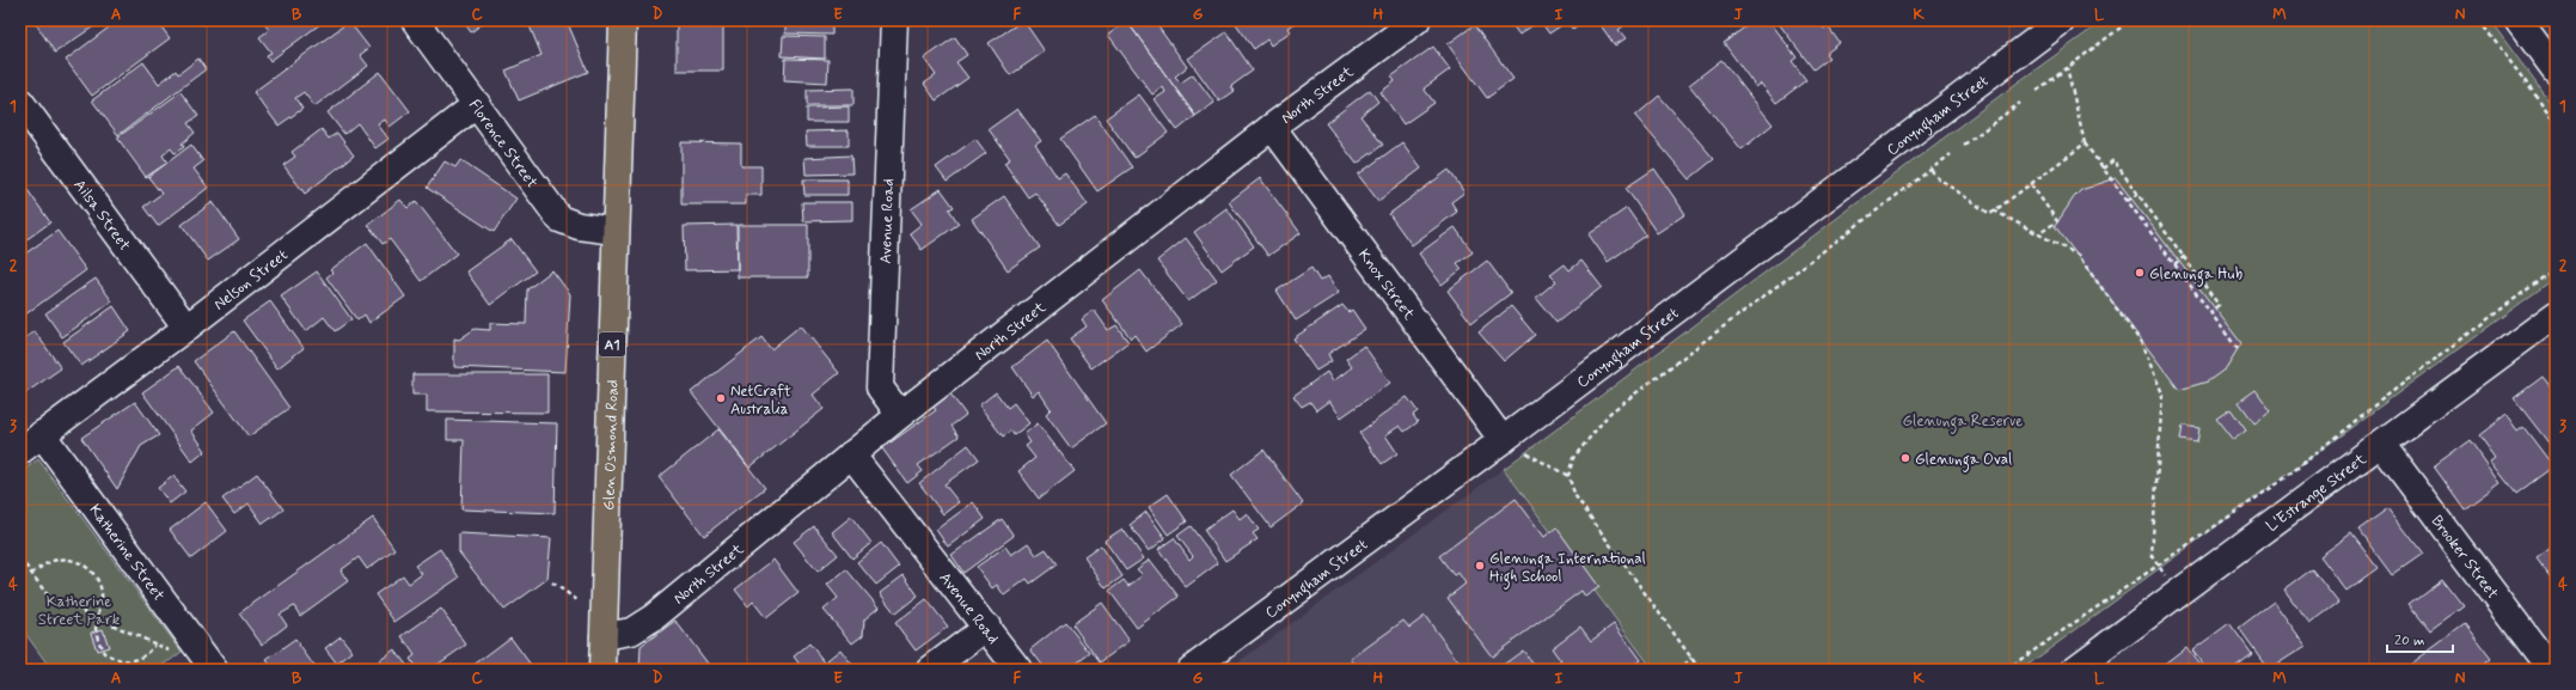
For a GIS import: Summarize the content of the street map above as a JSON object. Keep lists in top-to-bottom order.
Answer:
{
  "streets": {
    "highway": ["A1", "Glen Osmond Road"],
    "street": [
      "North Street",
      "Conyngham Street",
      "Florence Street",
      "Ailsa Street",
      "Avenue Road",
      "Nelson Street",
      "Knox Street",
      "L'Estrange Street",
      "Katherine Street",
      "Brooker Street"
    ]
  },
  "crossings": [
    ["North Street", "Avenue Road"],
    ["North Street", "Knox Street"],
    ["North Street", "Glen Osmond Road"],
    ["Conyngham Street", "Knox Street"],
    ["Florence Street", "Nelson Street"],
    ["Florence Street", "Glen Osmond Road"],
    ["Ailsa Street", "Nelson Street"],
    ["Nelson Street", "Katherine Street"],
    ["L'Estrange Street", "Brooker Street"]
  ],
  "parks": ["Glenunga Reserve", "Katherine Street Park"],
  "places": [
    "Glenunga Hub",
    "NetCraft Australia",
    "Glenunga Oval",
    "Glenunga International High School"
  ],
  "scale_bar": "20 m",
  "grid": {
    "columns": [
      "A",
      "B",
      "C",
      "D",
      "E",
      "F",
      "G",
      "H",
      "I",
      "J",
      "K",
      "L",
      "M",
      "N"
    ],
    "rows": [
      "1",
      "2",
      "3",
      "4"
    ]
  }
}
